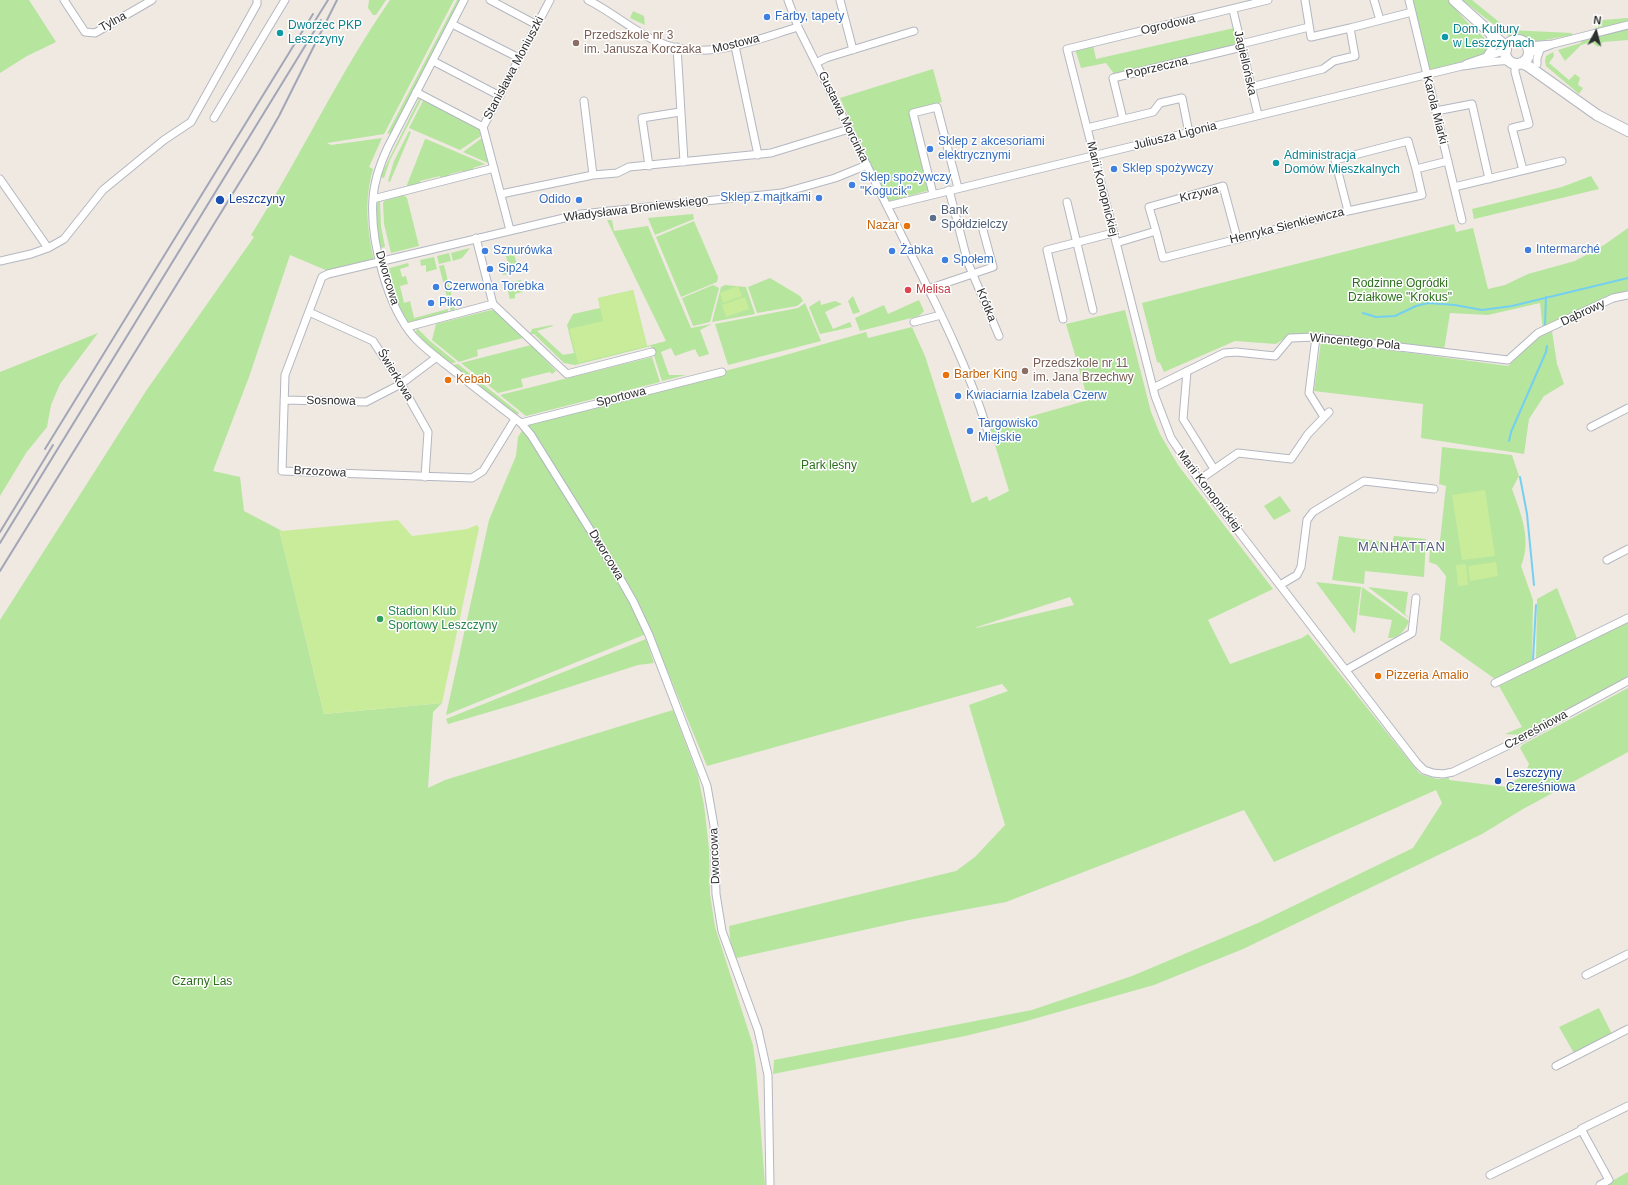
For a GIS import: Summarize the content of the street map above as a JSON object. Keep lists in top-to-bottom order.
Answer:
{
  "streets": {
    "street": [
      "Tylna",
      "Ogrodowa",
      "Mostowa",
      "Jagiellońska",
      "Stanisława Moniuszki",
      "Poprzeczna",
      "Karola Miarki",
      "Gustawa Morcinka",
      "Juliusza Ligonia",
      "Marii Konopnickiej",
      "Krzywa",
      "Władysława Broniewskiego",
      "Henryka Sienkiewicza",
      "Dworcowa",
      "Krótka",
      "Dąbrowy",
      "Wincentego Pola",
      "Świerkowa",
      "Sportowa",
      "Sosnowa",
      "Brzozowa",
      "Czereśniowa"
    ]
  },
  "crossings": [
    ["Ogrodowa", "Jagiellońska"],
    ["Ogrodowa", "Marii Konopnickiej"],
    ["Mostowa", "Gustawa Morcinka"],
    ["Jagiellońska", "Poprzeczna"],
    ["Jagiellońska", "Juliusza Ligonia"],
    ["Stanisława Moniuszki", "Władysława Broniewskiego"],
    ["Karola Miarki", "Juliusza Ligonia"],
    ["Gustawa Morcinka", "Juliusza Ligonia"],
    ["Gustawa Morcinka", "Władysława Broniewskiego"],
    ["Juliusza Ligonia", "Marii Konopnickiej"],
    ["Juliusza Ligonia", "Krótka"],
    ["Marii Konopnickiej", "Wincentego Pola"],
    ["Marii Konopnickiej", "Czereśniowa"],
    ["Krzywa", "Henryka Sienkiewicza"],
    ["Władysława Broniewskiego", "Dworcowa"],
    ["Władysława Broniewskiego", "Brzozowa"],
    ["Dworcowa", "Sportowa"],
    ["Dworcowa", "Sosnowa"],
    ["Dworcowa", "Brzozowa"],
    ["Dąbrowy", "Wincentego Pola"],
    ["Świerkowa", "Sosnowa"],
    ["Świerkowa", "Brzozowa"],
    ["Sportowa", "Brzozowa"],
    ["Sosnowa", "Brzozowa"]
  ],
  "districts": ["MANHATTAN"],
  "parks": ["Rodzinne Ogródki Działkowe \"Krokus\"", "Park leśny", "Czarny Las"],
  "places": [
    "Farby, tapety",
    "Dworzec PKP Leszczyny",
    "Dom Kultury w Leszczynach",
    "Przedszkole nr 3 im. Janusza Korczaka",
    "Sklep z akcesoriami elektrycznymi",
    "Administracja Domów Mieszkalnych",
    "Sklep spożywczy",
    "Sklep spożywczy \"Kogucik\"",
    "Sklep z majtkami",
    "Leszczyny",
    "Odido",
    "Bank Spółdzielczy",
    "Nazar",
    "Intermarché",
    "Sznurówka",
    "Żabka",
    "Społem",
    "Sip24",
    "Czerwona Torebka",
    "Melisa",
    "Piko",
    "Przedszkole nr 11 im. Jana Brzechwy",
    "Barber King",
    "Kebab",
    "Kwiaciarnia Izabela Czerw",
    "Targowisko Miejskie",
    "Stadion Klub Sportowy Leszczyny",
    "Pizzeria Amalio",
    "Leszczyny Czereśniowa"
  ],
  "north": "top"
}
